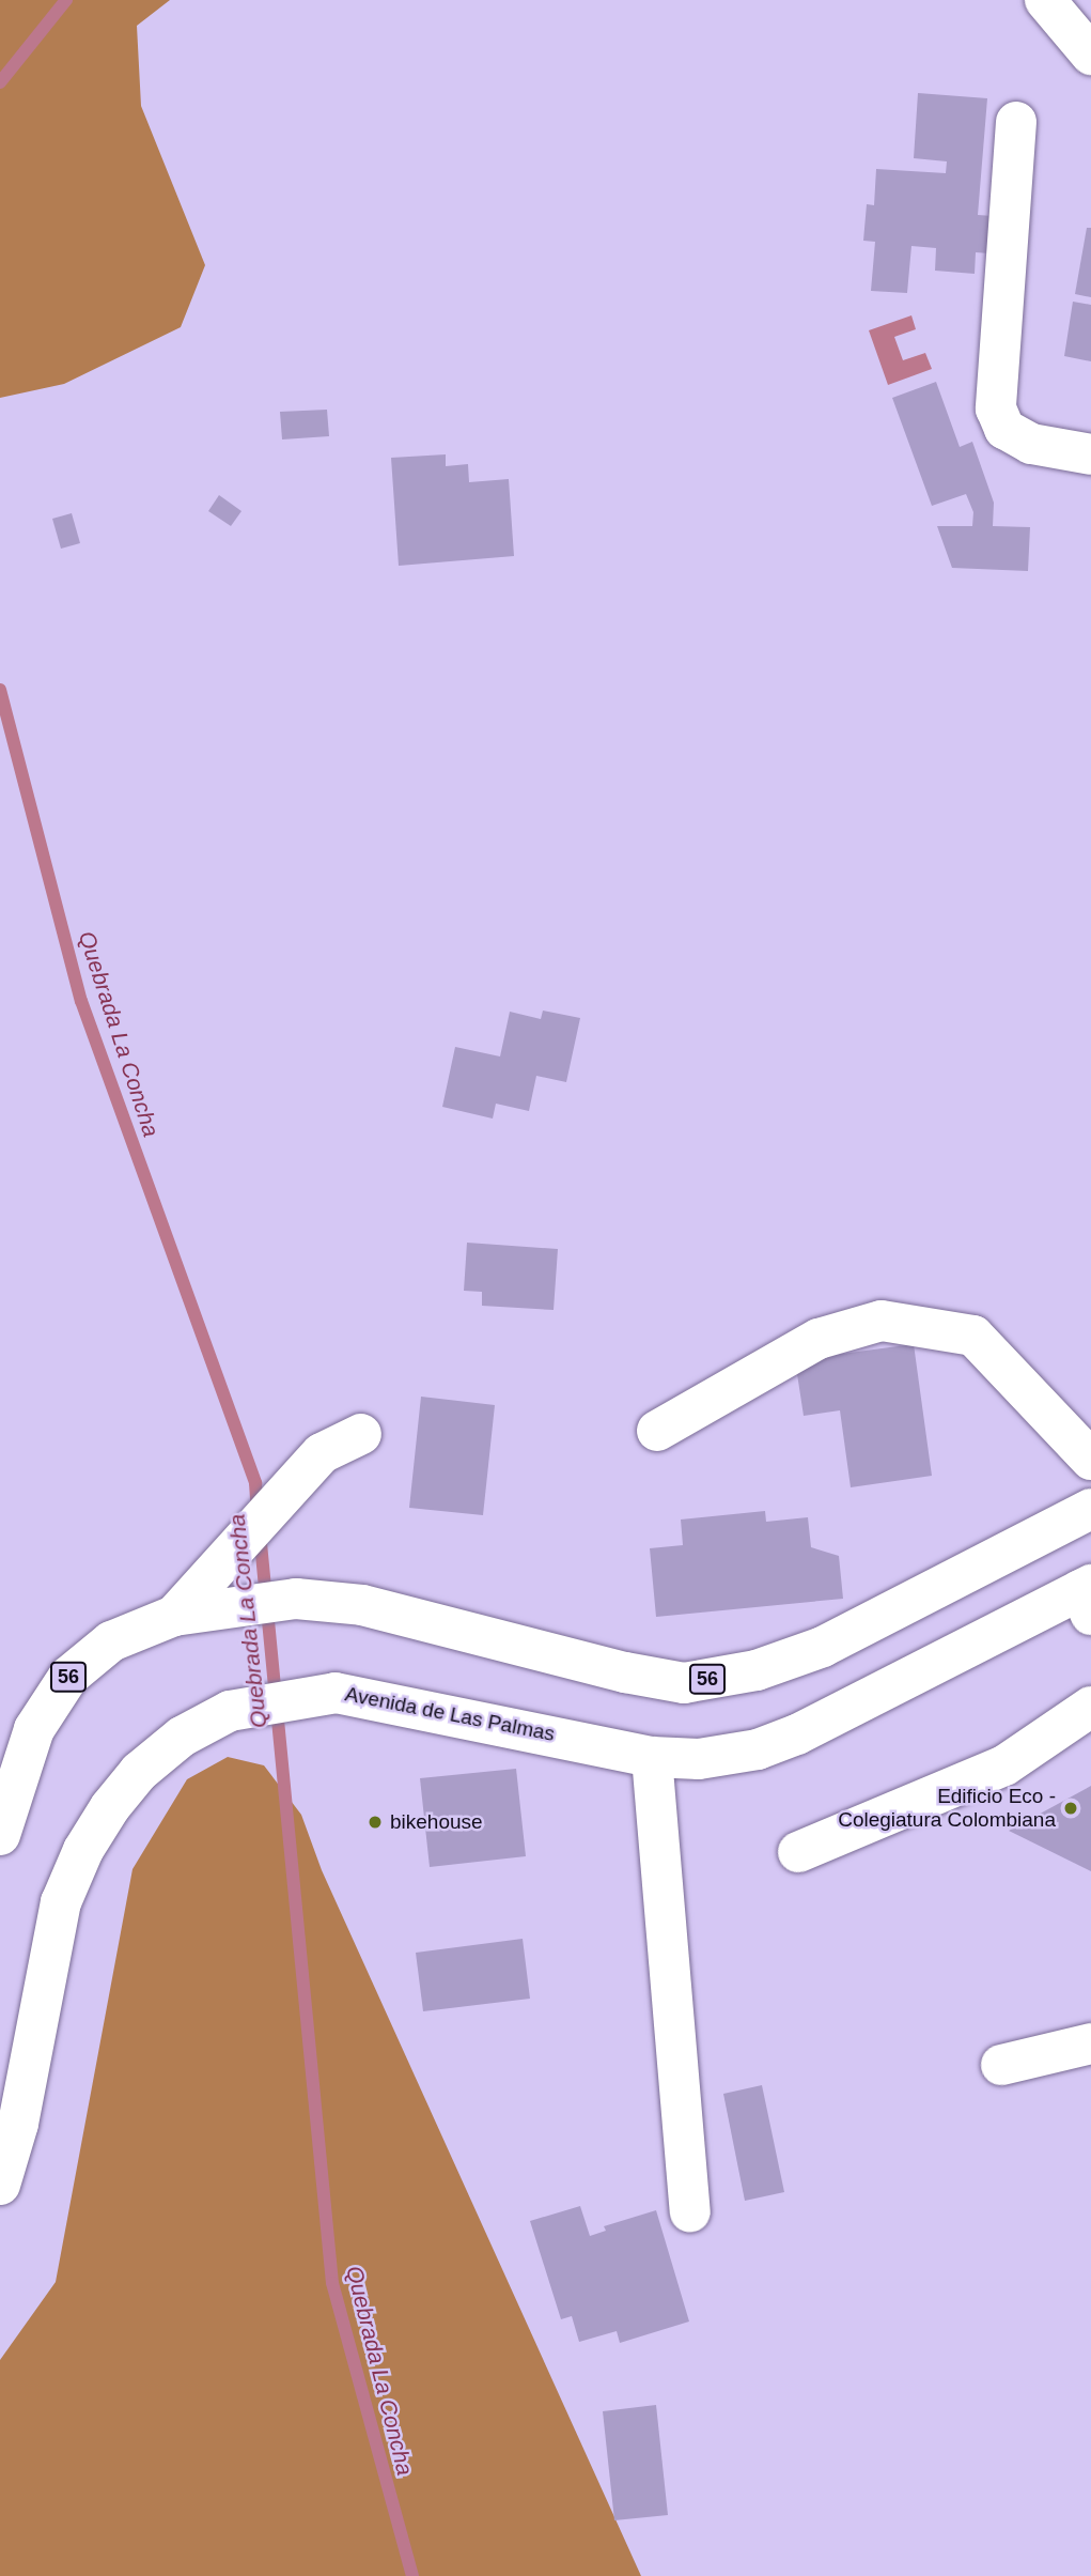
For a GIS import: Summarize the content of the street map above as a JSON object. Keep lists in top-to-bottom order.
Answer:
{
  "streets": {
    "main road": ["56", "Avenida de Las Palmas"]
  },
  "water": ["Quebrada La Concha"],
  "places": ["Edificio Eco - Colegiatura Colombiana", "bikehouse"]
}
